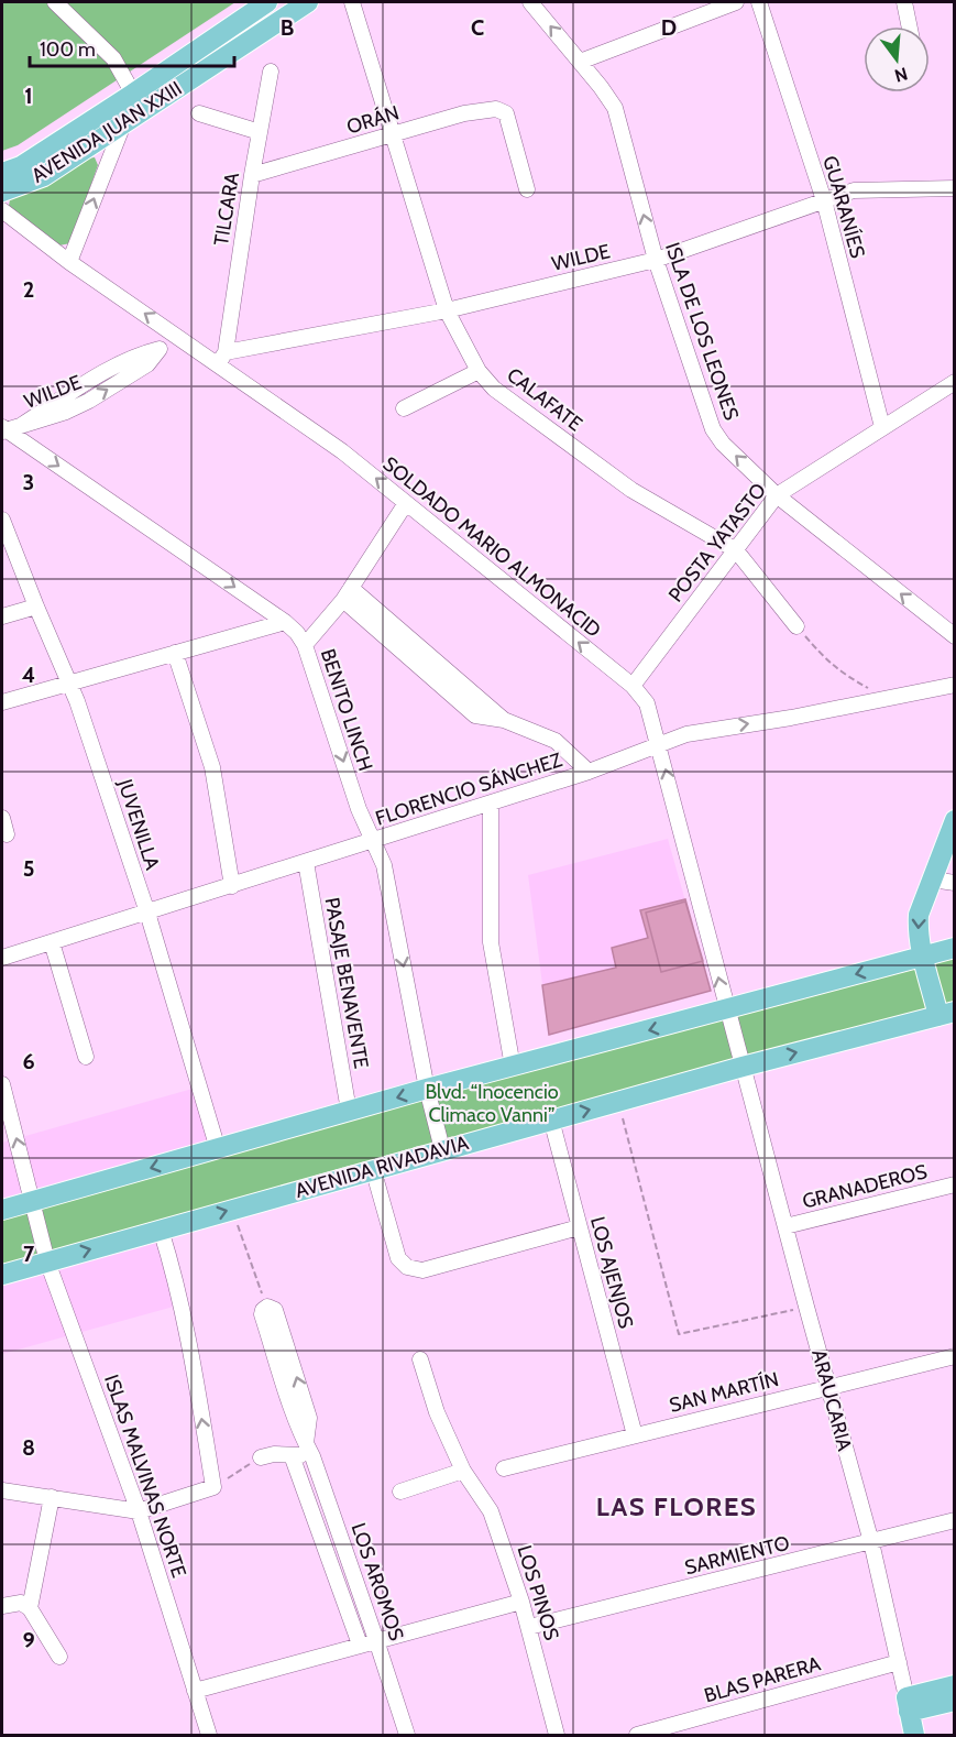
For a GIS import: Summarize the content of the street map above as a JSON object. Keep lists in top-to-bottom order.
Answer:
{
  "streets": {
    "main road": ["AVENIDA JUAN XXIII", "AVENIDA RIVADAVIA", "ARAUCARIA"],
    "street": [
      "ORÁN",
      "GUARANÍES",
      "TILCARA",
      "WILDE",
      "ISLA DE LOS LEONES",
      "CALAFATE",
      "POSTA YATASTO",
      "SOLDADO MARIO ALMONACID",
      "BENITO LINCH",
      "FLORENCIO SÁNCHEZ",
      "JUVENILLA",
      "PASAJE BENAVENTE",
      "GRANADEROS",
      "LOS AJENJOS",
      "SAN MARTÍN",
      "ISLAS MALVINAS NORTE",
      "SARMIENTO",
      "LOS AROMOS",
      "LOS PINOS",
      "BLAS PARERA"
    ]
  },
  "crossings": [
    ["ORÁN", "TILCARA"],
    ["ORÁN", "CALAFATE"],
    ["GUARANÍES", "WILDE"],
    ["GUARANÍES", "POSTA YATASTO"],
    ["TILCARA", "WILDE"],
    ["TILCARA", "SOLDADO MARIO ALMONACID"],
    ["WILDE", "ISLA DE LOS LEONES"],
    ["WILDE", "CALAFATE"],
    ["WILDE", "SOLDADO MARIO ALMONACID"],
    ["WILDE", "BENITO LINCH"],
    ["ISLA DE LOS LEONES", "POSTA YATASTO"],
    ["CALAFATE", "POSTA YATASTO"],
    ["POSTA YATASTO", "SOLDADO MARIO ALMONACID"],
    ["SOLDADO MARIO ALMONACID", "FLORENCIO SÁNCHEZ"],
    ["SOLDADO MARIO ALMONACID", "AVENIDA RIVADAVIA"],
    ["SOLDADO MARIO ALMONACID", "ARAUCARIA"],
    ["BENITO LINCH", "FLORENCIO SÁNCHEZ"],
    ["BENITO LINCH", "AVENIDA RIVADAVIA"],
    ["FLORENCIO SÁNCHEZ", "JUVENILLA"],
    ["FLORENCIO SÁNCHEZ", "PASAJE BENAVENTE"],
    ["AVENIDA RIVADAVIA", "LOS AJENJOS"],
    ["AVENIDA RIVADAVIA", "ARAUCARIA"],
    ["AVENIDA RIVADAVIA", "ISLAS MALVINAS NORTE"],
    ["GRANADEROS", "ARAUCARIA"],
    ["LOS AJENJOS", "SAN MARTÍN"],
    ["SAN MARTÍN", "ARAUCARIA"],
    ["ARAUCARIA", "SARMIENTO"],
    ["ARAUCARIA", "BLAS PARERA"],
    ["SARMIENTO", "LOS PINOS"]
  ],
  "one_way": ["ISLA DE LOS LEONES"],
  "districts": ["LAS FLORES"],
  "parks": ["Blvd. “Inocencio Climaco Vanni”"],
  "scale_bar": "100 m",
  "north": "bottom",
  "grid": {
    "columns": ["B", "C", "D"],
    "rows": [
      "1",
      "2",
      "3",
      "4",
      "5",
      "6",
      "7",
      "8",
      "9"
    ]
  }
}
